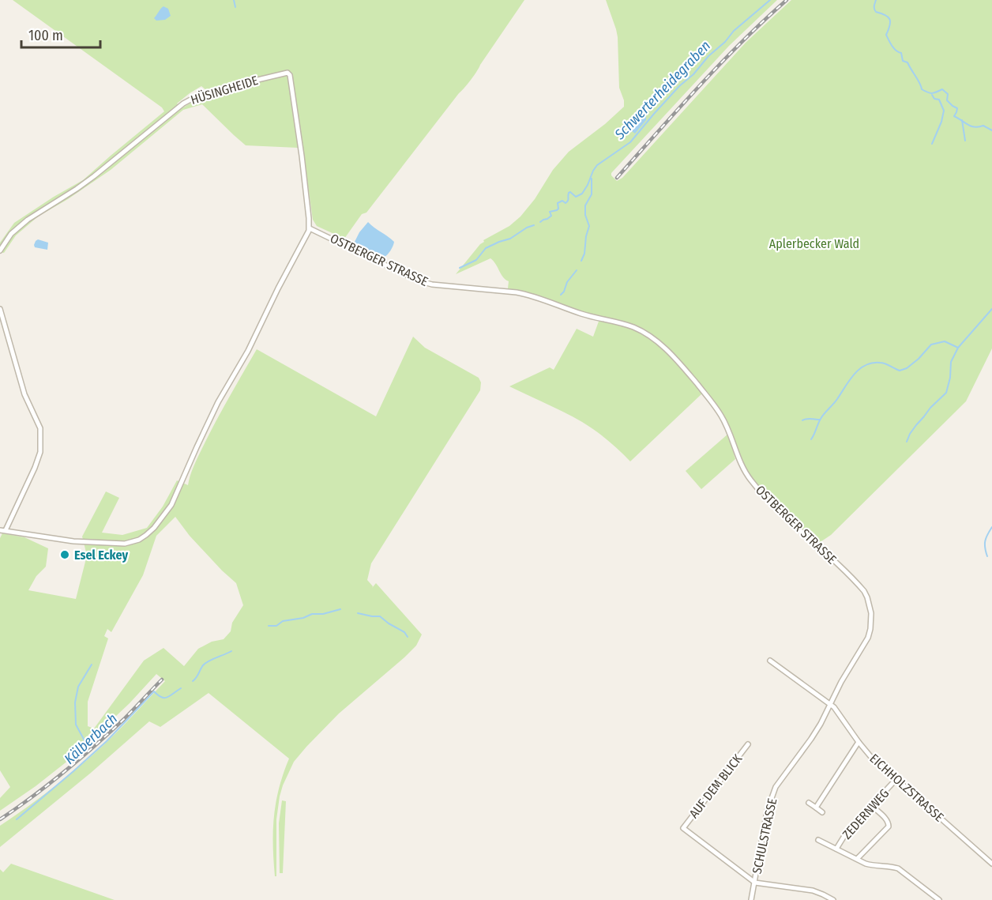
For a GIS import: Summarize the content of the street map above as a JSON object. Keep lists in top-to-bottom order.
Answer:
{
  "streets": {
    "street": [
      "HÜSINGHEIDE",
      "OSTBERGER STRASSE",
      "AUF DEM BLICK",
      "EICHHOLZSTRASSE",
      "ZEDERNWEG",
      "SCHULSTRASSE"
    ]
  },
  "crossings": [
    ["HÜSINGHEIDE", "OSTBERGER STRASSE"],
    ["OSTBERGER STRASSE", "EICHHOLZSTRASSE"],
    ["OSTBERGER STRASSE", "SCHULSTRASSE"],
    ["AUF DEM BLICK", "SCHULSTRASSE"],
    ["EICHHOLZSTRASSE", "ZEDERNWEG"],
    ["EICHHOLZSTRASSE", "SCHULSTRASSE"]
  ],
  "water": ["Schwerterheidegraben", "Kälberbach"],
  "parks": ["Aplerbecker Wald"],
  "places": ["Esel Eckey"],
  "scale_bar": "100 m"
}
